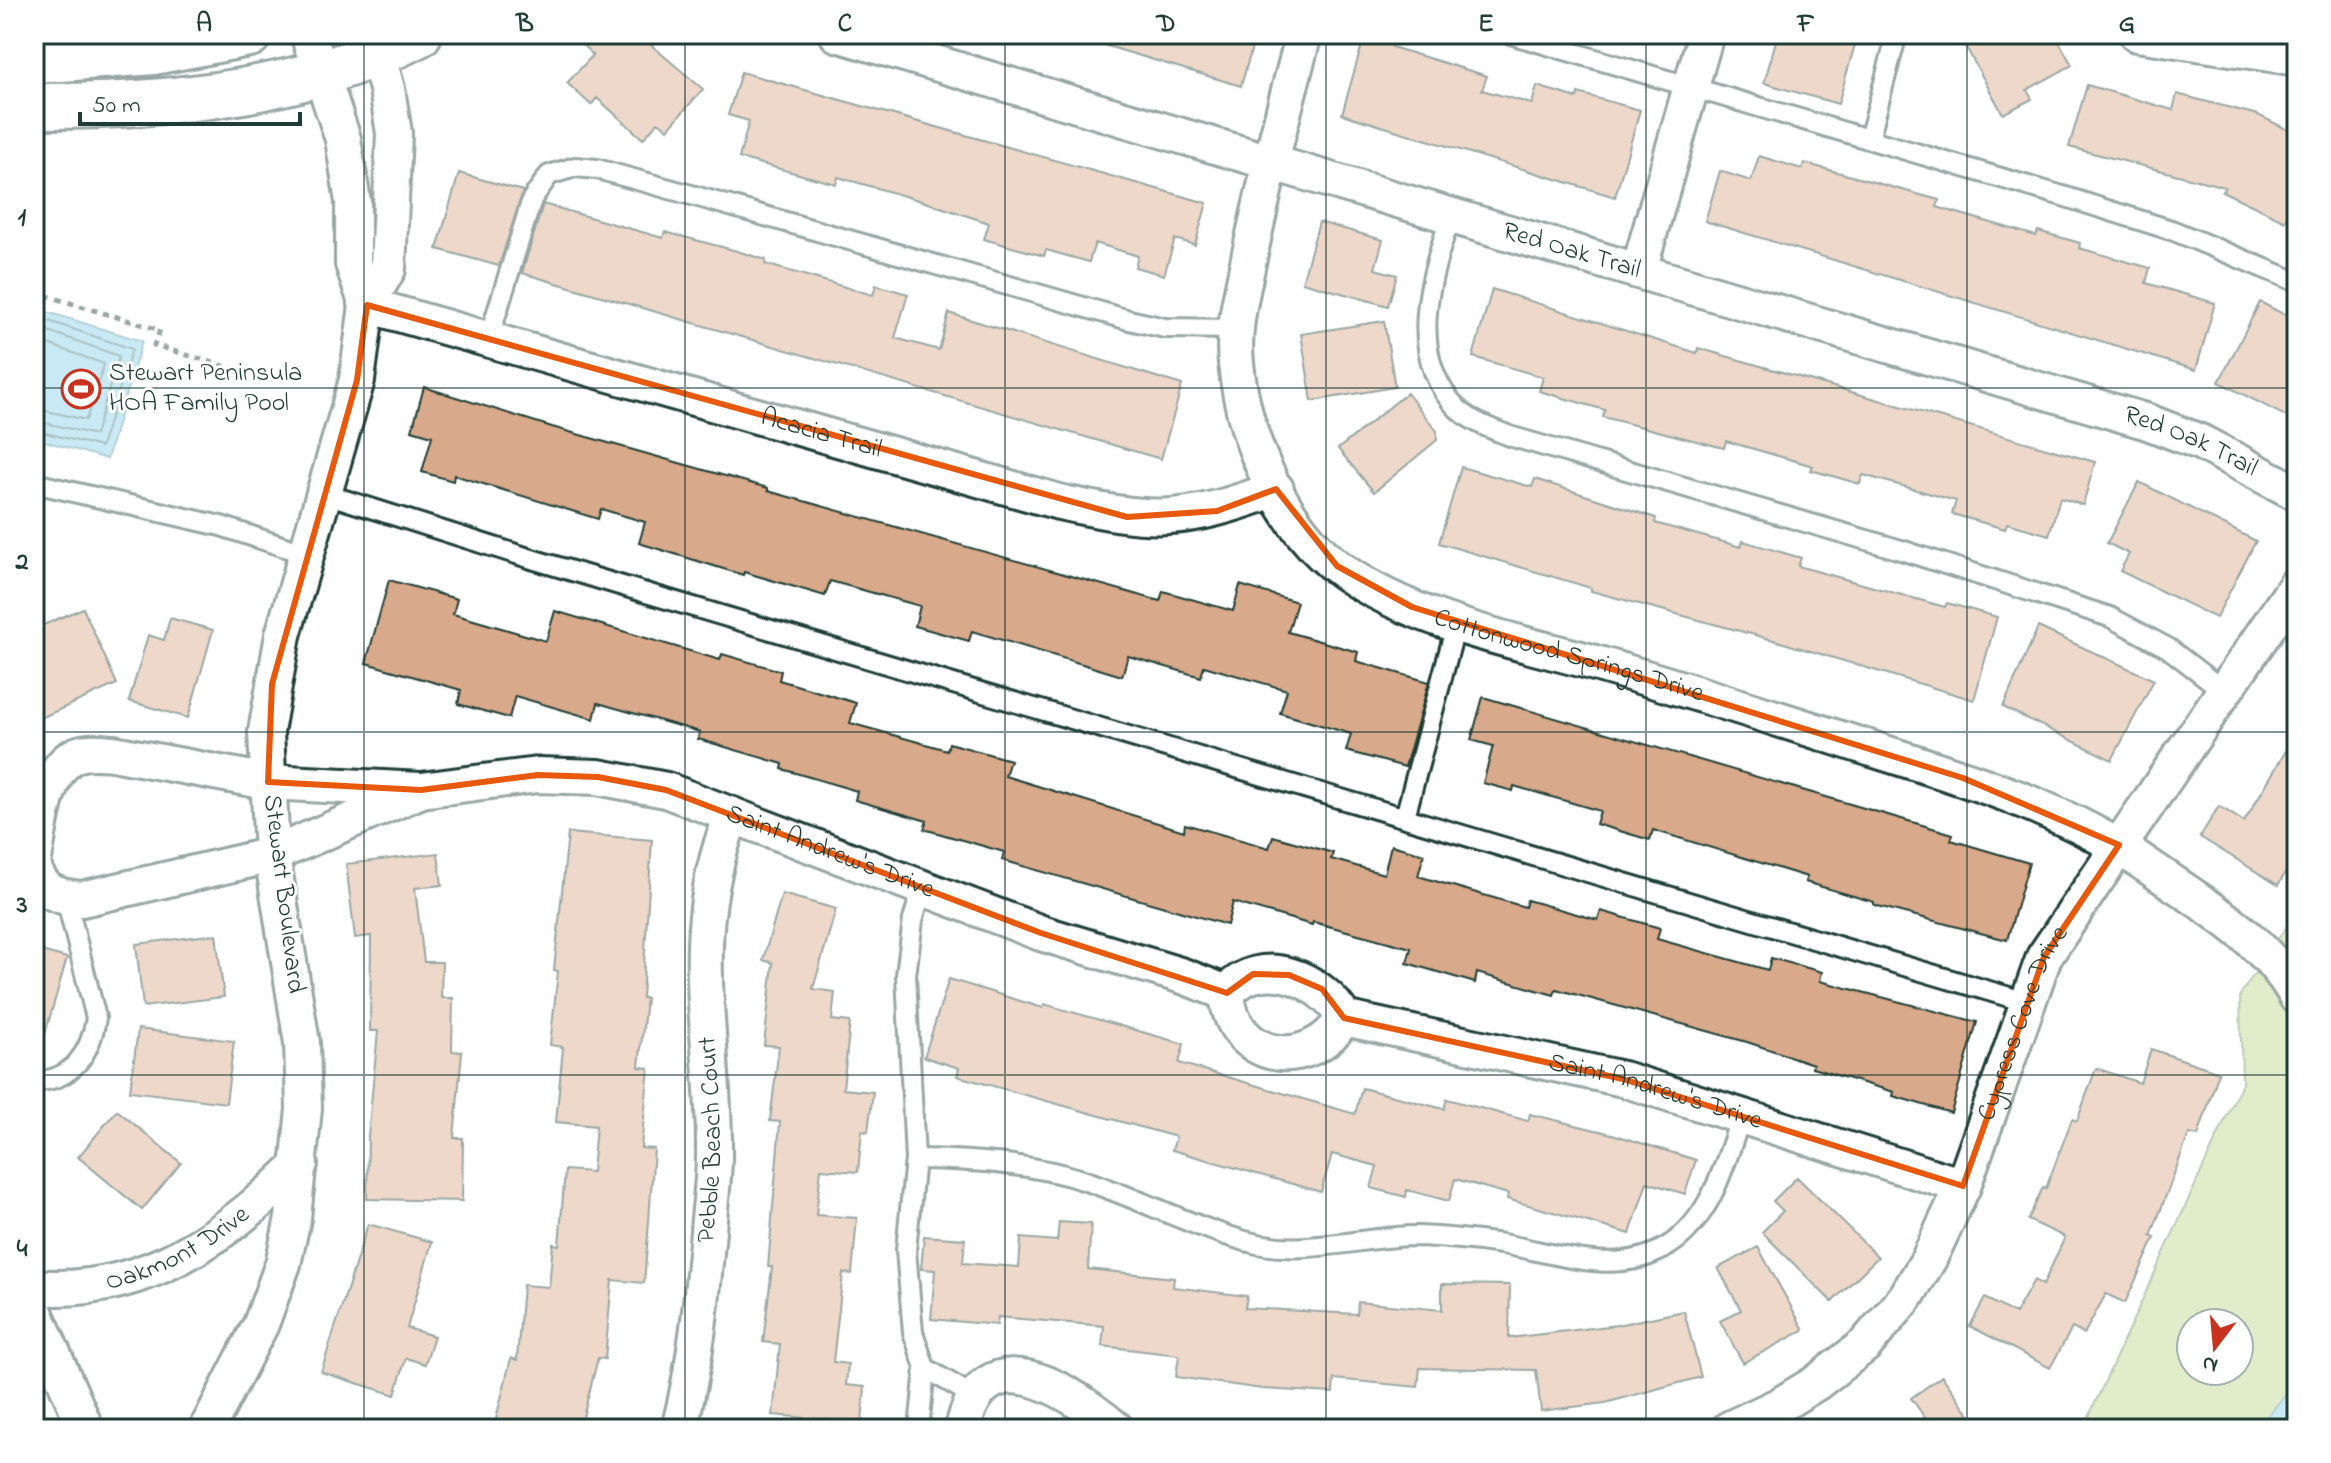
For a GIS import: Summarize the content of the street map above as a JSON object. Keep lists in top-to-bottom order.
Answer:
{
  "streets": {
    "street": [
      "Red Oak Trail",
      "Acacia Trail",
      "Cottonwood Springs Drive",
      "Saint Andrew's Drive",
      "Stewart Boulevard",
      "Cypress Cove Drive",
      "Pebble Beach Court",
      "Oakmont Drive"
    ]
  },
  "crossings": [
    ["Red Oak Trail", "Cottonwood Springs Drive"],
    ["Acacia Trail", "Cottonwood Springs Drive"],
    ["Acacia Trail", "Stewart Boulevard"],
    ["Cottonwood Springs Drive", "Cypress Cove Drive"],
    ["Saint Andrew's Drive", "Cypress Cove Drive"],
    ["Saint Andrew's Drive", "Pebble Beach Court"],
    ["Stewart Boulevard", "Oakmont Drive"]
  ],
  "places": {
    "sports": ["Stewart Peninsula HOA Family Pool"]
  },
  "scale_bar": "50 m",
  "north": "bottom",
  "grid": {
    "columns": [
      "A",
      "B",
      "C",
      "D",
      "E",
      "F",
      "G"
    ],
    "rows": [
      "1",
      "2",
      "3",
      "4"
    ]
  }
}
